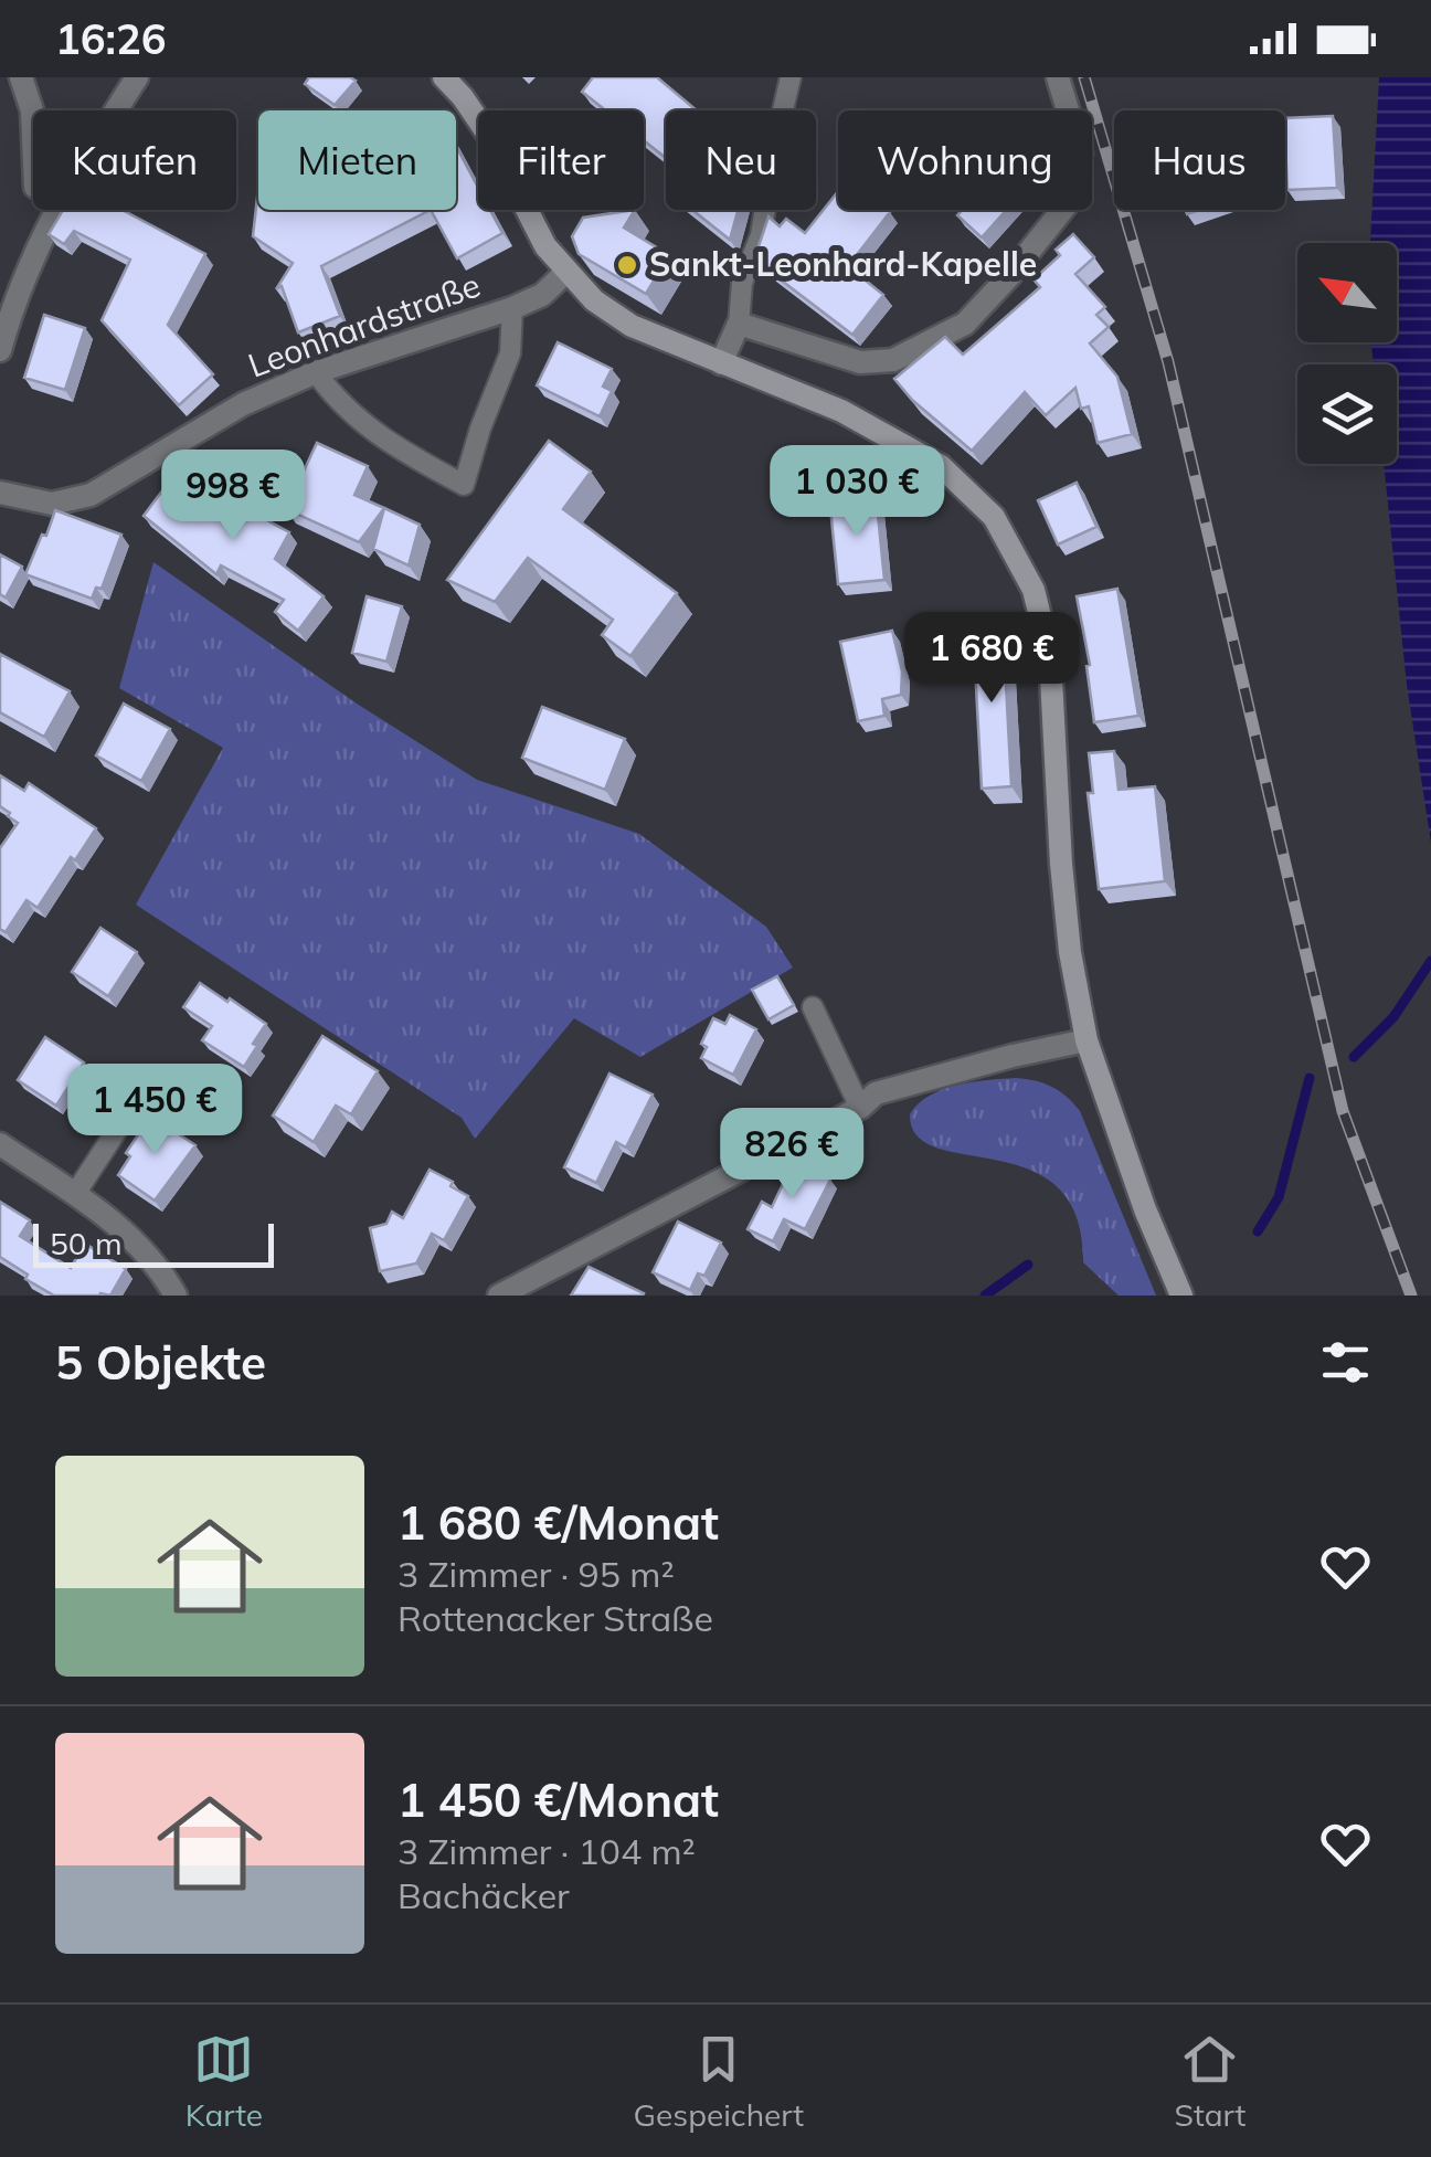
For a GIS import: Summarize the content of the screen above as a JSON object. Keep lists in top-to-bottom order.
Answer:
{
  "streets": {
    "street": ["Leonhardstraße"]
  },
  "places": ["Sankt-Leonhard-Kapelle"],
  "scale_bar": "50 m",
  "north": "top left",
  "page": {
    "status": "16:26",
    "chip": [
      "Kaufen",
      "Mieten",
      "Filter",
      "Neu",
      "Wohnung",
      "Haus"
    ],
    "price": [
      "1 030 €",
      "998 €",
      "1 680 €",
      "1 450 €",
      "826 €"
    ],
    "scale": "50 m",
    "heading": "5 Objekte",
    "list": [
      {
        "name": "1 680 €/Monat",
        "note": "3 Zimmer · 95 m² · Rottenacker Straße"
      },
      {
        "name": "1 450 €/Monat",
        "note": "3 Zimmer · 104 m² · Bachäcker"
      }
    ],
    "tabs": ["Karte", "Gespeichert", "Start"]
  }
}
